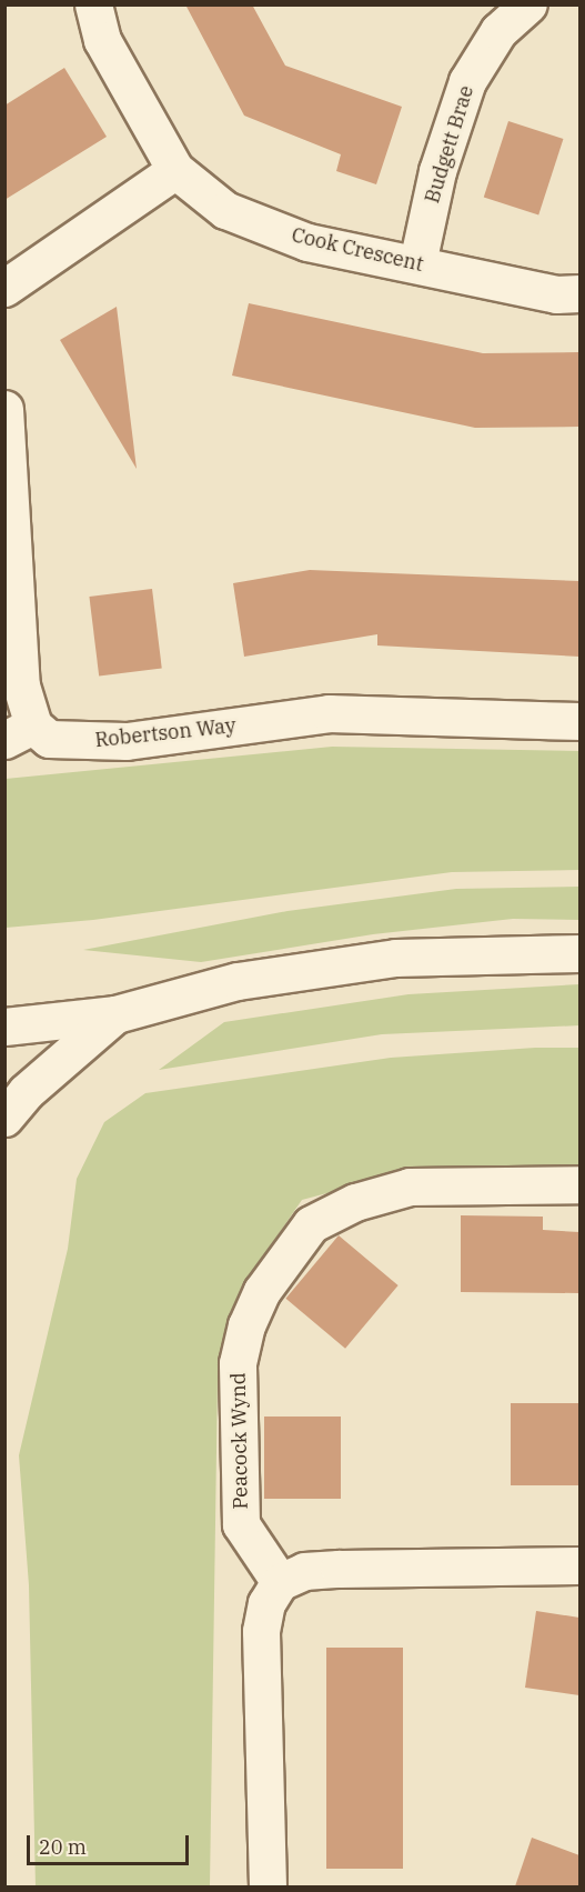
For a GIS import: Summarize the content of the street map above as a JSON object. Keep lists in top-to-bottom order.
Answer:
{
  "streets": {
    "street": [
      "Budgett Brae",
      "Cook Crescent",
      "Robertson Way",
      "Peacock Wynd"
    ]
  },
  "crossings": [
    ["Budgett Brae", "Cook Crescent"]
  ],
  "scale_bar": "20 m"
}
